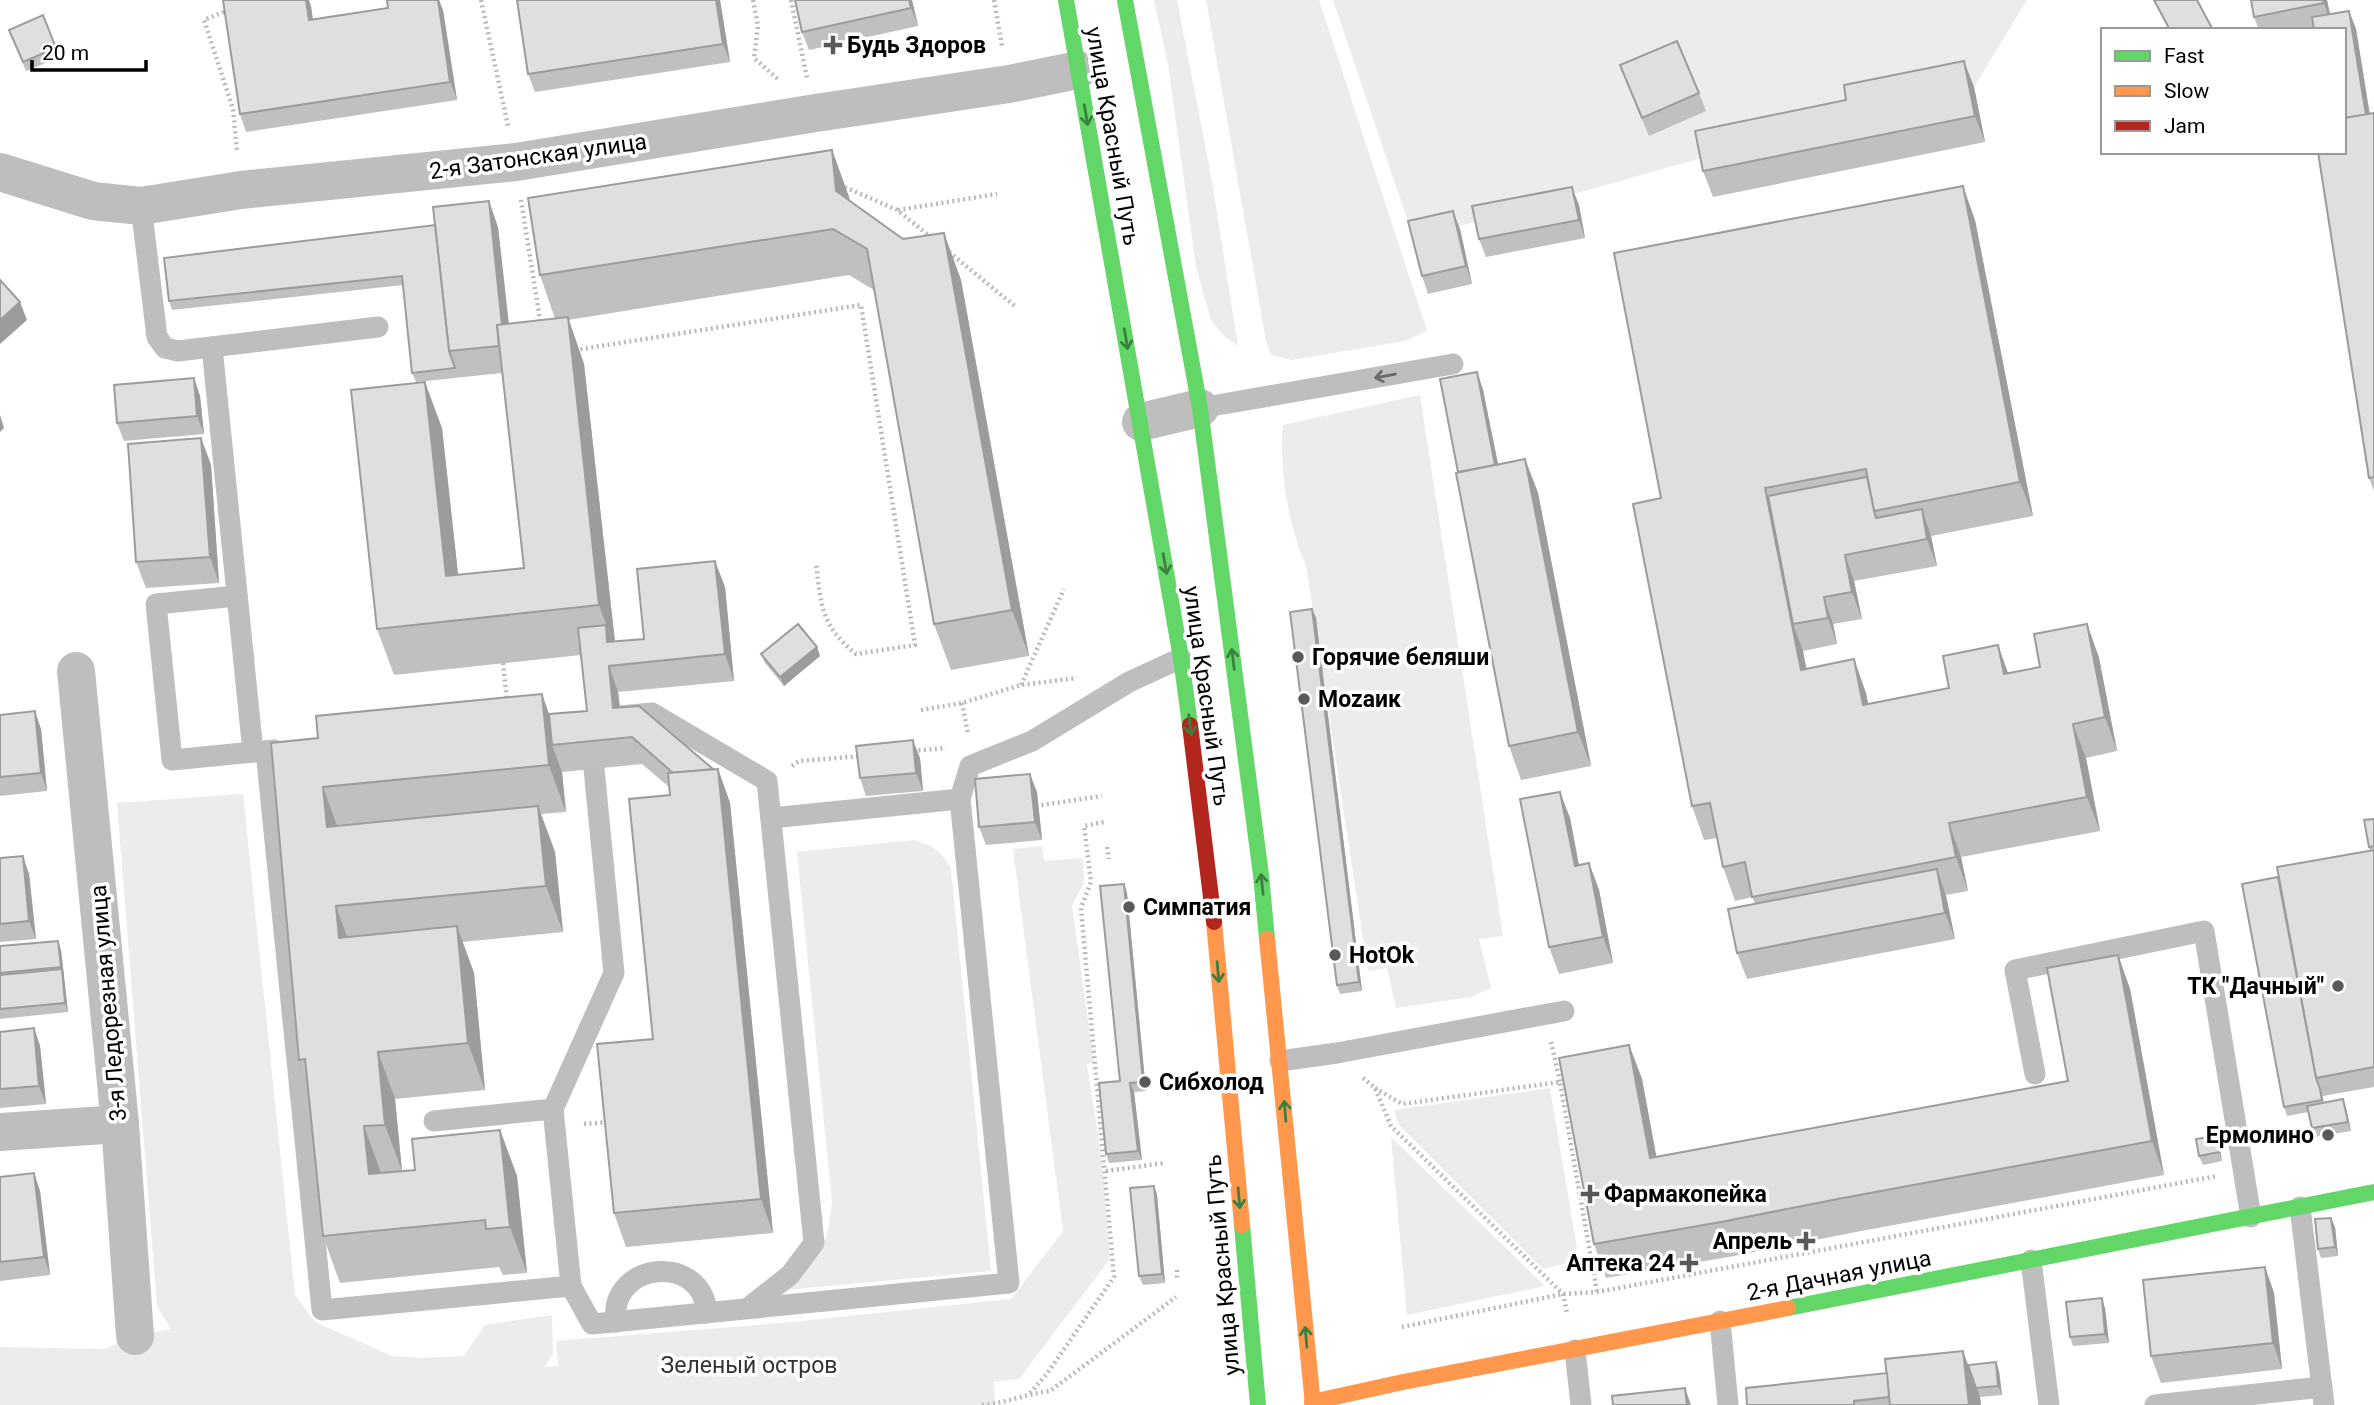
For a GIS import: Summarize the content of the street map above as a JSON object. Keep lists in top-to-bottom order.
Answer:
{
  "streets": {
    "main road": ["улица Красный Путь", "2-я Дачная улица"],
    "street": ["2-я Затонская улица", "3-я Ледорезная улица"]
  },
  "crossings": [
    ["улица Красный Путь", "2-я Затонская улица"],
    ["улица Красный Путь", "2-я Дачная улица"]
  ],
  "parks": ["Зеленый остров"],
  "places": {
    "health": [
      "Будь Здоров",
      "Фармакопейка",
      "Апрель",
      "Аптека 24"
    ],
    "other": [
      "Горячие беляши",
      "Mozaик",
      "Симпатия",
      "HotOk",
      "ТК \"Дачный\"",
      "Сибхолод",
      "Ермолино"
    ]
  },
  "legend": ["Fast", "Slow", "Jam"],
  "scale_bar": "20 m"
}
